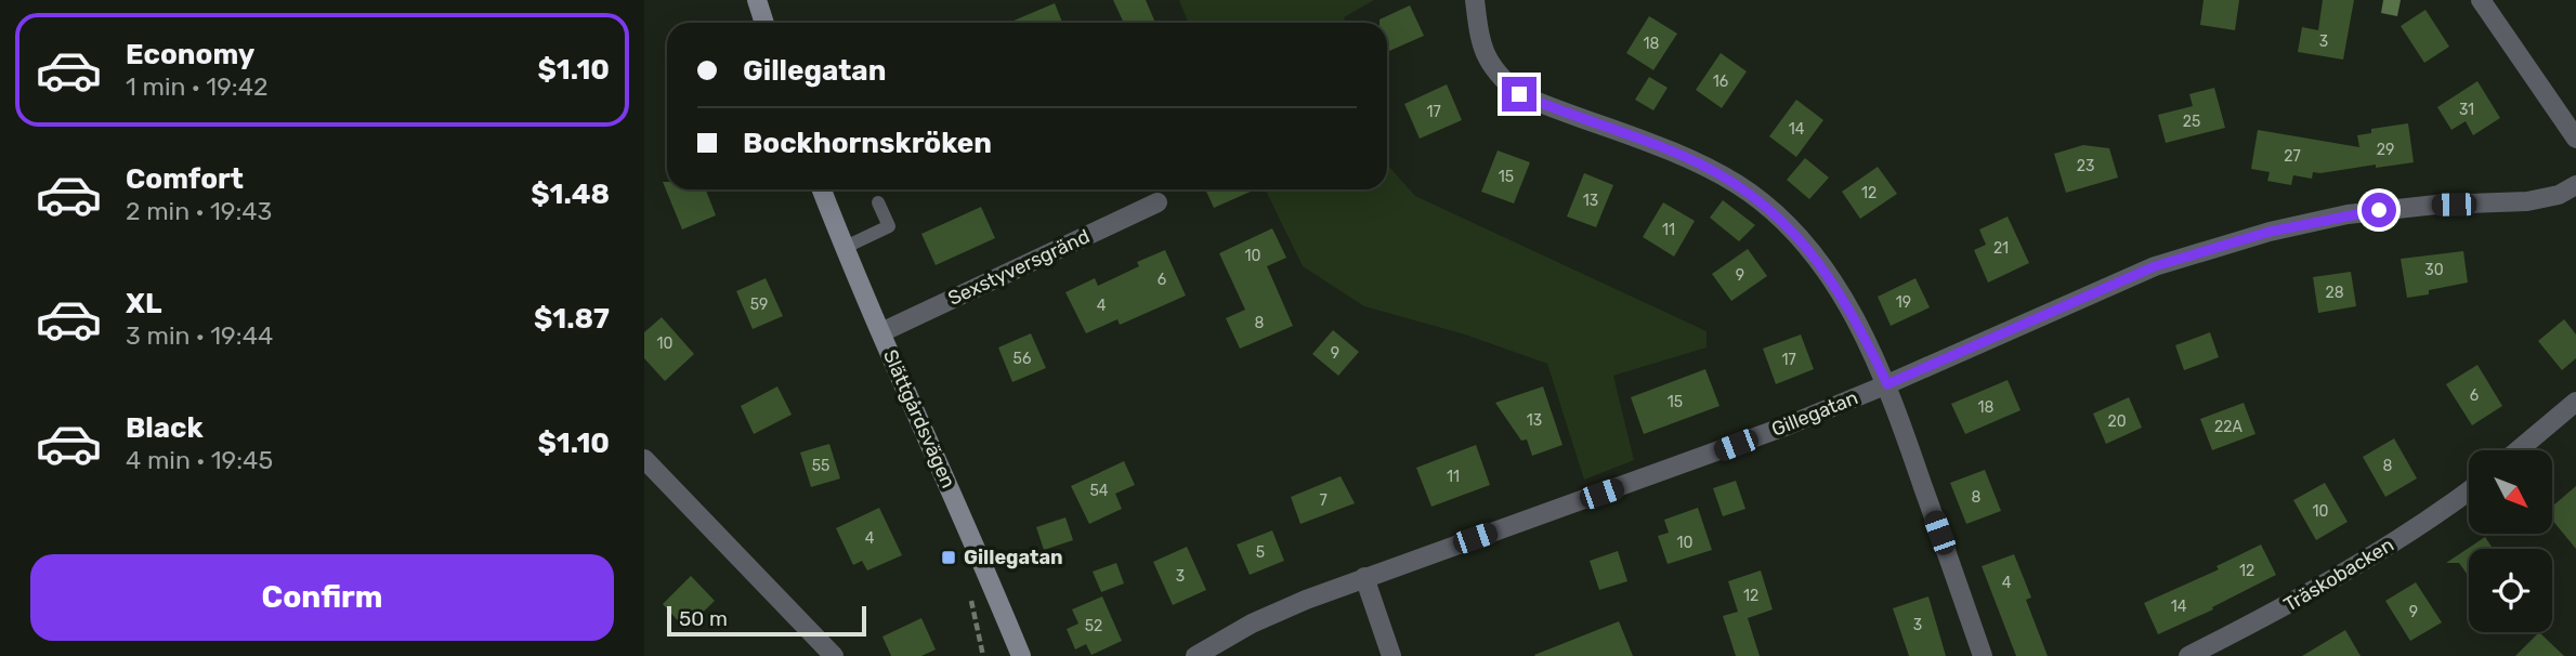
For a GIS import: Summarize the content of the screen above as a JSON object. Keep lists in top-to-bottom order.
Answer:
{
  "streets": {
    "street": [
      "Sexstyversgränd",
      "Gillegatan",
      "Slättgårdsvägen",
      "Träskobacken"
    ]
  },
  "crossings": [
    ["Sexstyversgränd", "Slättgårdsvägen"]
  ],
  "places": {
    "transit": ["Gillegatan"]
  },
  "house_numbers": [
    "3",
    "18",
    "16",
    "31",
    "17",
    "25",
    "14",
    "29",
    "27",
    "23",
    "15",
    "12",
    "13",
    "11",
    "21",
    "10",
    "30",
    "9",
    "6",
    "28",
    "19",
    "59",
    "4",
    "8",
    "10",
    "9",
    "56",
    "17",
    "6",
    "15",
    "18",
    "13",
    "20",
    "22A",
    "55",
    "8",
    "11",
    "54",
    "8",
    "7",
    "10",
    "4",
    "10",
    "5",
    "12",
    "3",
    "4",
    "12",
    "14",
    "9",
    "3",
    "52"
  ],
  "scale_bar": "50 m",
  "north": "bottom right",
  "page": {
    "list": [
      {
        "name": "Economy",
        "note": "1 min · 19:42",
        "value": "$1.10"
      },
      {
        "name": "Comfort",
        "note": "2 min · 19:43",
        "value": "$1.48"
      },
      {
        "name": "XL",
        "note": "3 min · 19:44",
        "value": "$1.87"
      },
      {
        "name": "Black",
        "note": "4 min · 19:45",
        "value": "$1.10"
      }
    ],
    "banner": ["Gillegatan", "Bockhornskröken"],
    "buttons": "Confirm",
    "scale": "50 m"
  }
}
